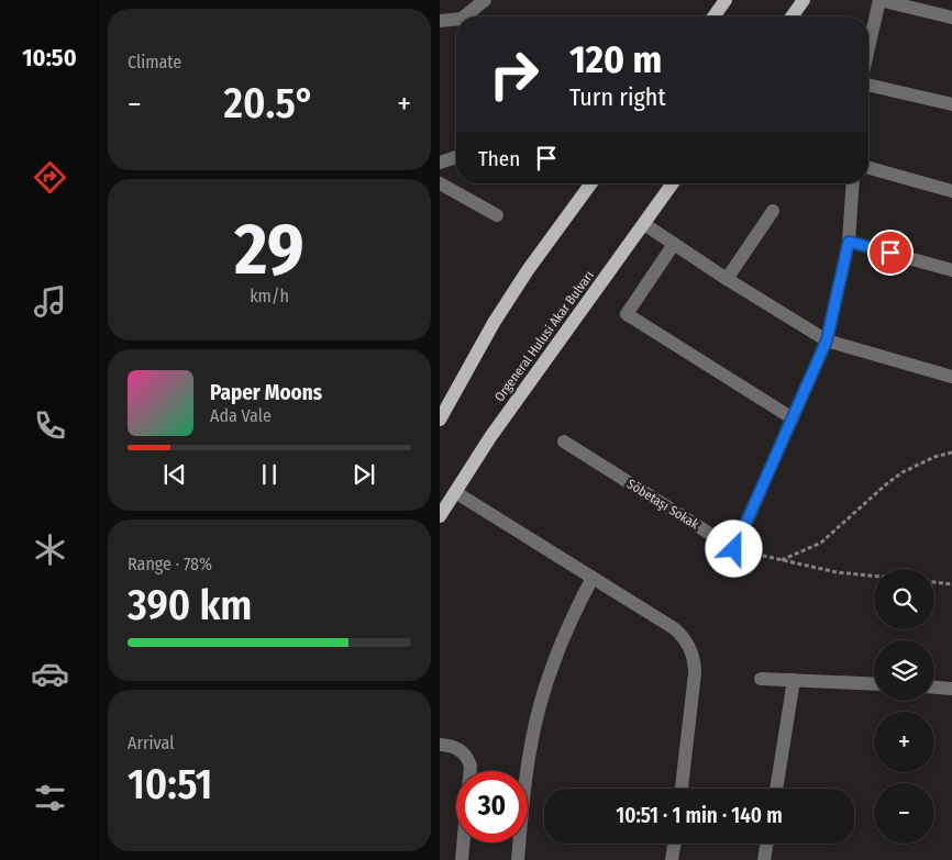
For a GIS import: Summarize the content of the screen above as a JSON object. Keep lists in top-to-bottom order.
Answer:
{
  "streets": {
    "main road": ["Orgeneral Hulusi Akar Bulvarı"],
    "street": ["Söbetaşı Sokak"]
  },
  "page": {
    "tabs": "10:50",
    "tile": [
      "Climate",
      ["29", "km/h"],
      ["Range · 78%", "390 km"],
      ["Arrival", "10:51"]
    ],
    "turn": ["120 m", "Turn right"],
    "heat": ["−", "20.5°", "+"],
    "then": "Then",
    "song": ["Paper Moons", "Ada Vale"],
    "map_buttons": ["+", "−"],
    "limit": "30",
    "trip": "10:51 · 1 min · 140 m"
  }
}
